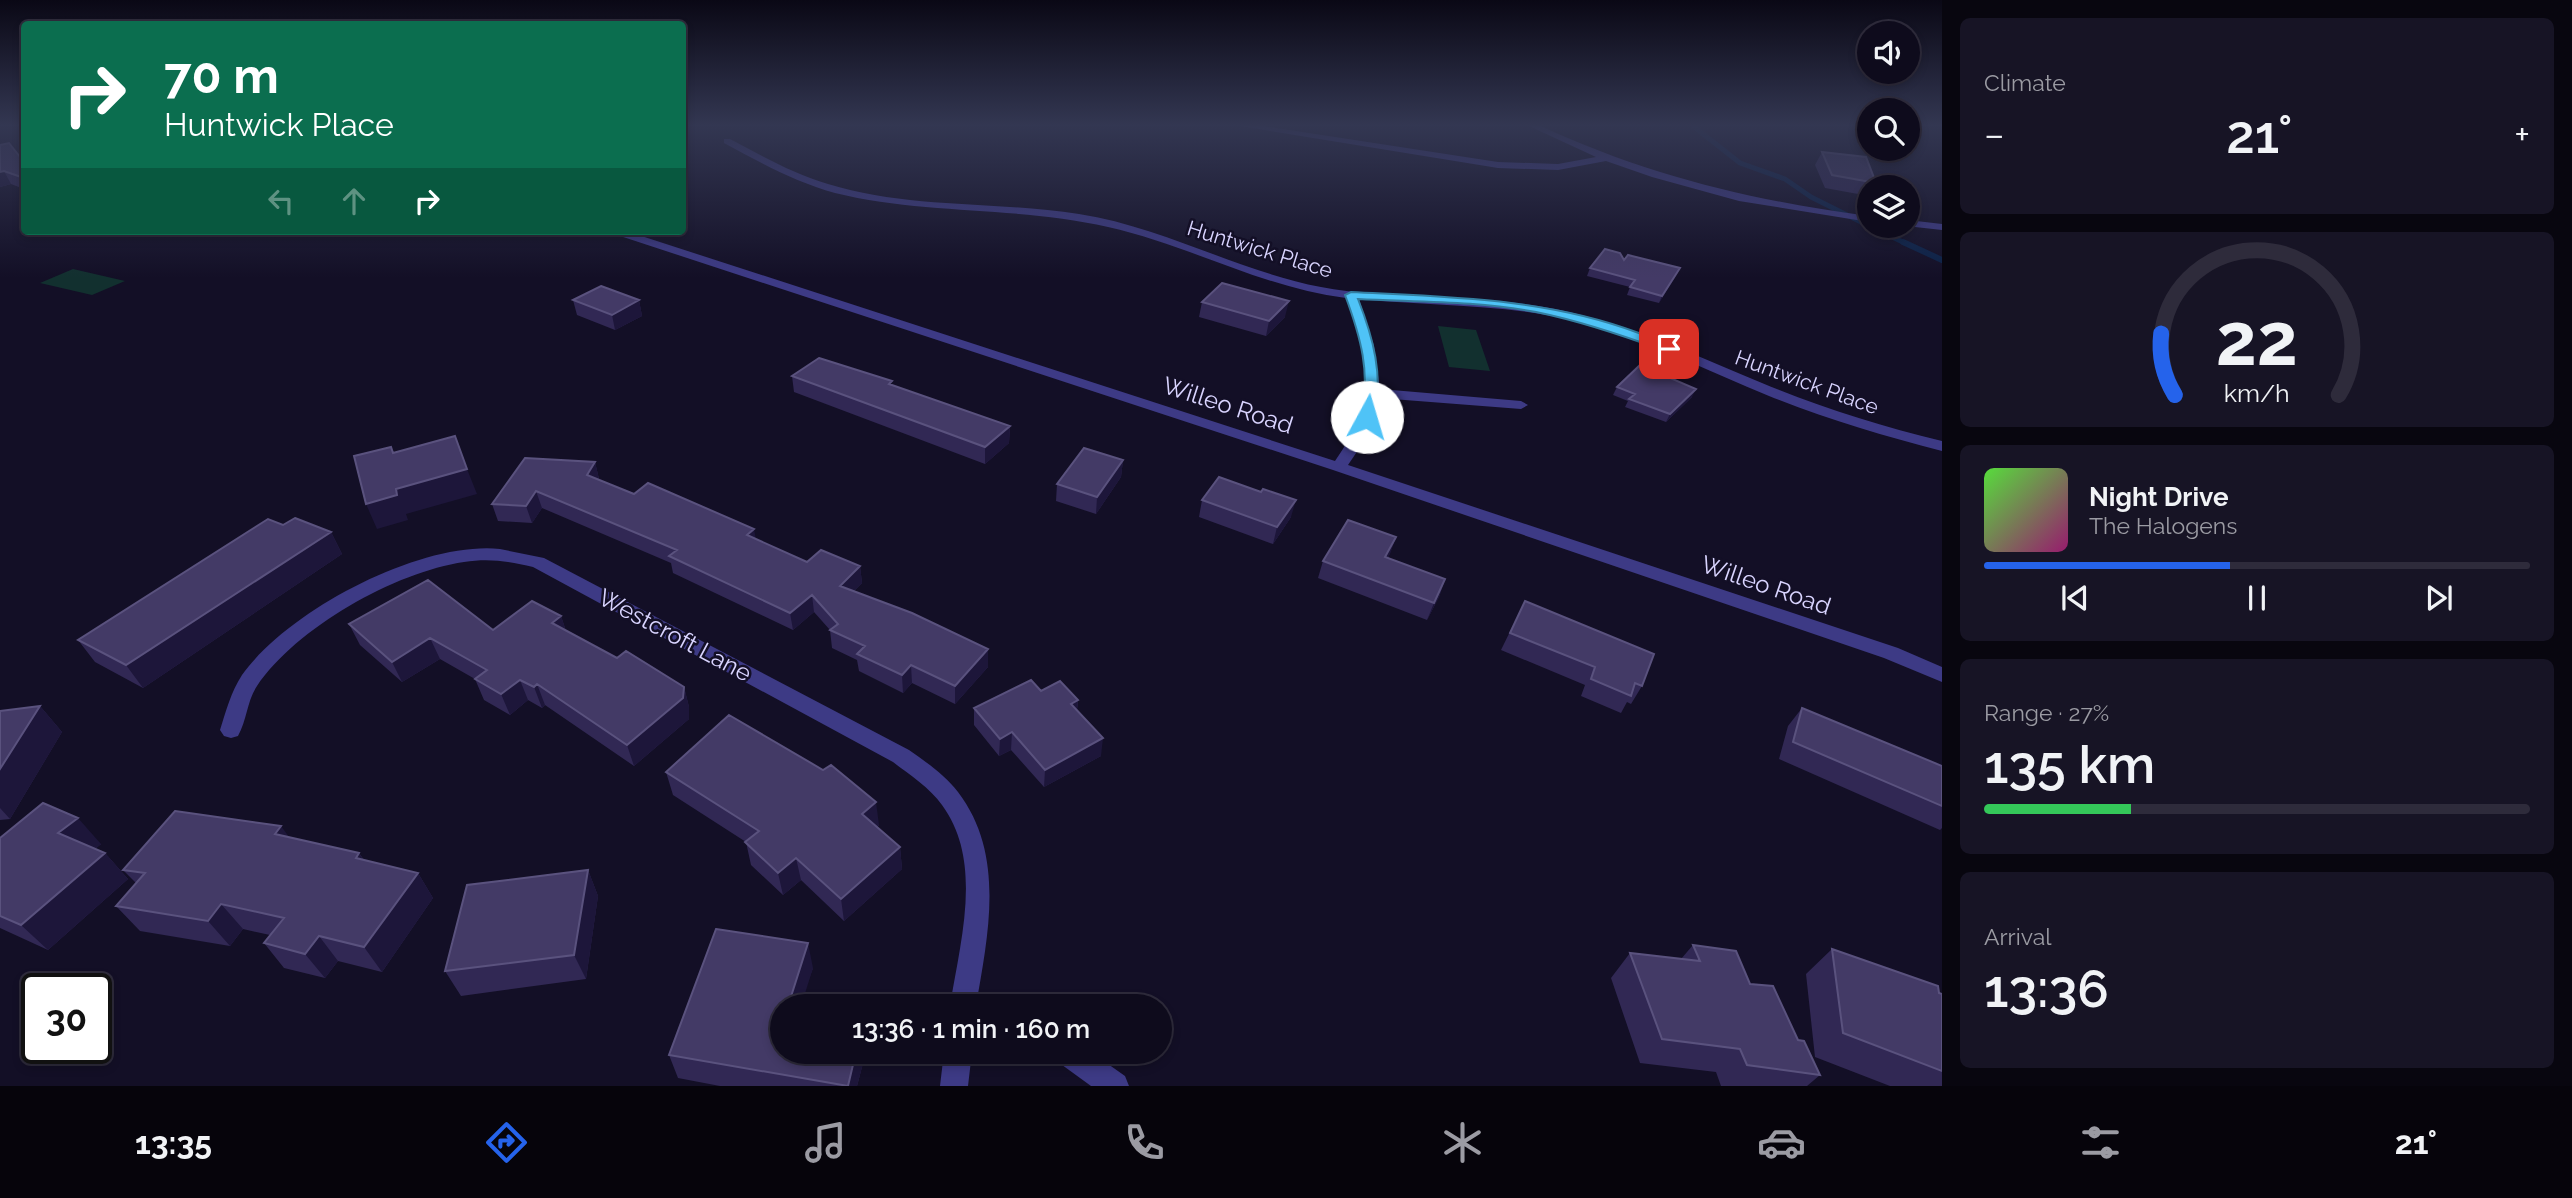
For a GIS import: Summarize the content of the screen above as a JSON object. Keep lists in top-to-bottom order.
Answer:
{
  "streets": {
    "street": ["Huntwick Place", "Willeo Road", "Westcroft Lane"]
  },
  "page": {
    "tile": [
      "Climate",
      ["Range · 27%", "135 km"],
      ["Arrival", "13:36"]
    ],
    "turn": ["70 m", "Huntwick Place"],
    "heat": ["−", "21°", "+"],
    "song": ["Night Drive", "The Halogens"],
    "limit": "30",
    "trip": "13:36 · 1 min · 160 m",
    "tabs": ["13:35", "21°"],
    "gauge": ["22", "km/h"]
  }
}
